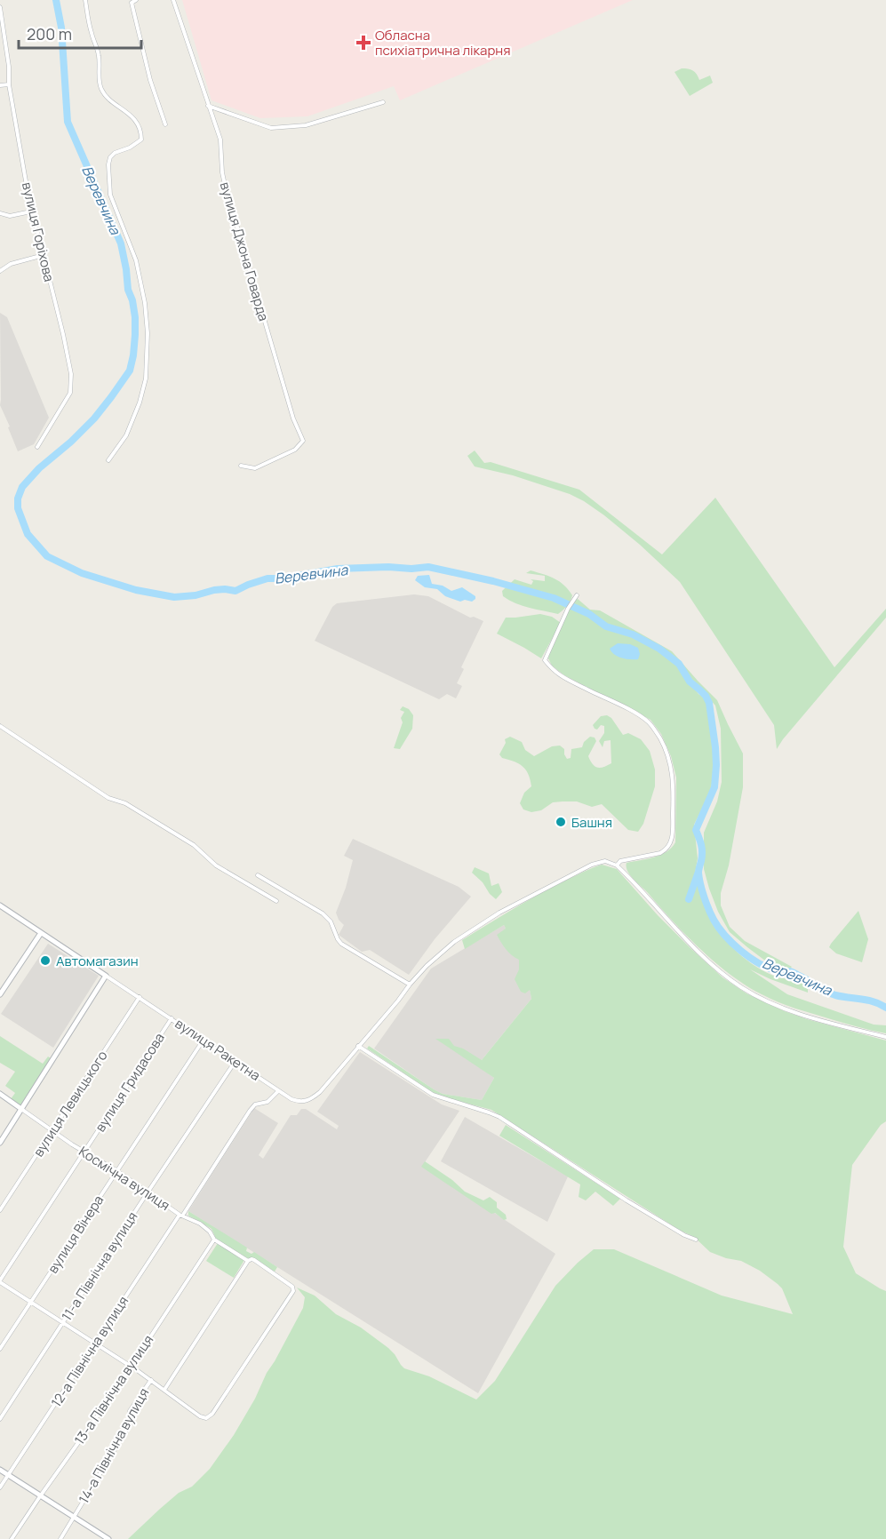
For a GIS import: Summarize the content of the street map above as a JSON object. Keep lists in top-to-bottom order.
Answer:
{
  "streets": {
    "street": [
      "вулиця Горіхова",
      "вулиця Джона Говарда",
      "вулиця Ракетна",
      "вулиця Гридасова",
      "вулиця Левицького",
      "Космічна вулиця",
      "вулиця Вінера",
      "11-а Північна вулиця",
      "12-а Північна вулиця",
      "13-а Північна вулиця",
      "14-а Північна вулиця"
    ]
  },
  "crossings": [
    ["вулиця Ракетна", "вулиця Гридасова"],
    ["вулиця Ракетна", "вулиця Левицького"],
    ["вулиця Ракетна", "вулиця Вінера"],
    ["вулиця Ракетна", "11-а Північна вулиця"],
    ["вулиця Ракетна", "12-а Північна вулиця"],
    ["вулиця Гридасова", "Космічна вулиця"],
    ["вулиця Левицького", "Космічна вулиця"],
    ["Космічна вулиця", "вулиця Вінера"],
    ["Космічна вулиця", "11-а Північна вулиця"],
    ["Космічна вулиця", "12-а Північна вулиця"],
    ["Космічна вулиця", "13-а Північна вулиця"],
    ["Космічна вулиця", "14-а Північна вулиця"]
  ],
  "water": ["Веревчина"],
  "places": {
    "health": ["Обласна психіатрична лікарня"],
    "other": ["Башня", "Автомагазин"]
  },
  "scale_bar": "200 m"
}
